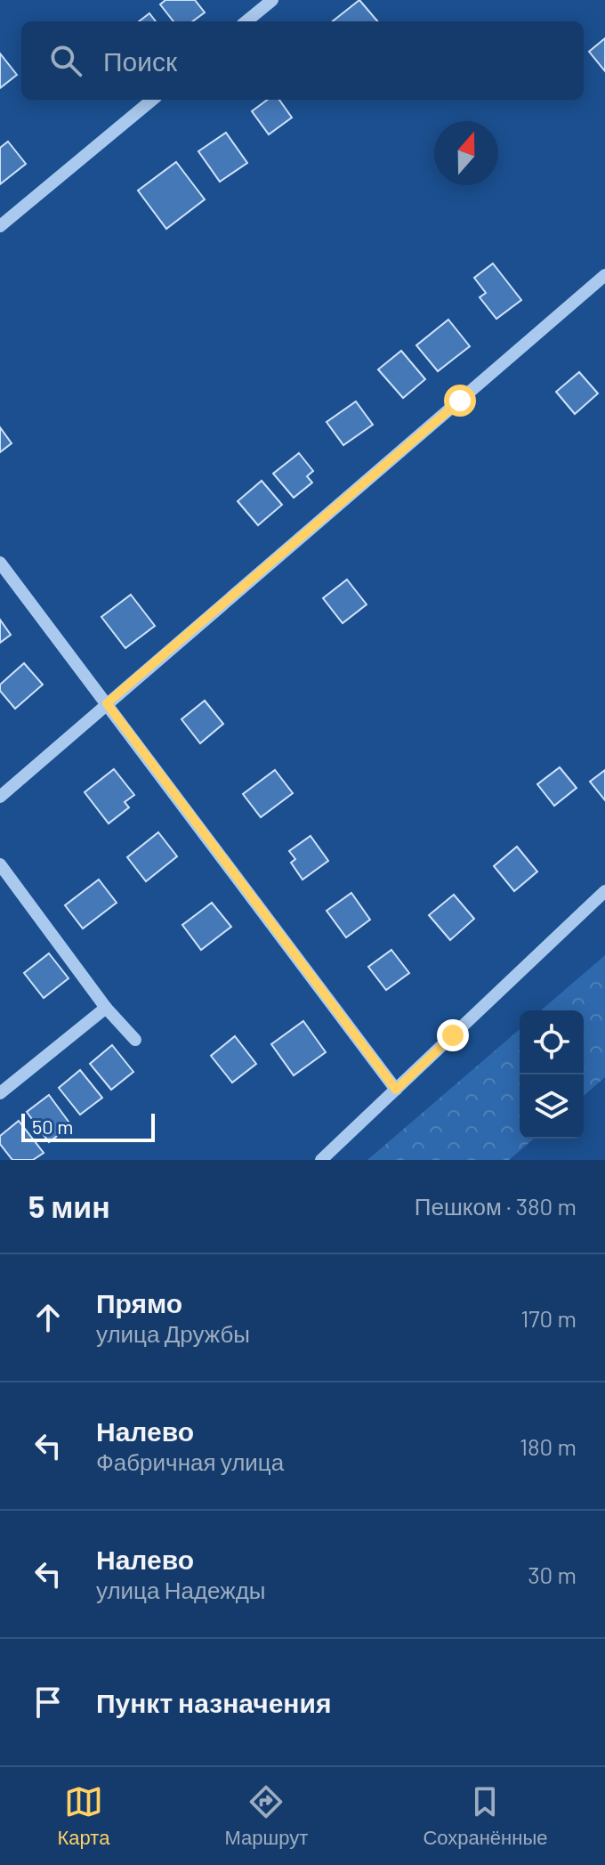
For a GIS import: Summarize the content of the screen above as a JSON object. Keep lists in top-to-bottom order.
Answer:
{
  "scale_bar": "50 m",
  "north": "top",
  "page": {
    "search": "Поиск",
    "scale": "50 m",
    "heading": ["5 мин", "Пешком · 380 m"],
    "list": [
      ["Прямо", "улица Дружбы", "170 m"],
      ["Налево", "Фабричная улица", "180 m"],
      ["Налево", "улица Надежды", "30 m"],
      "Пункт назначения"
    ],
    "nav": ["Карта", "Маршрут", "Сохранённые"]
  }
}
